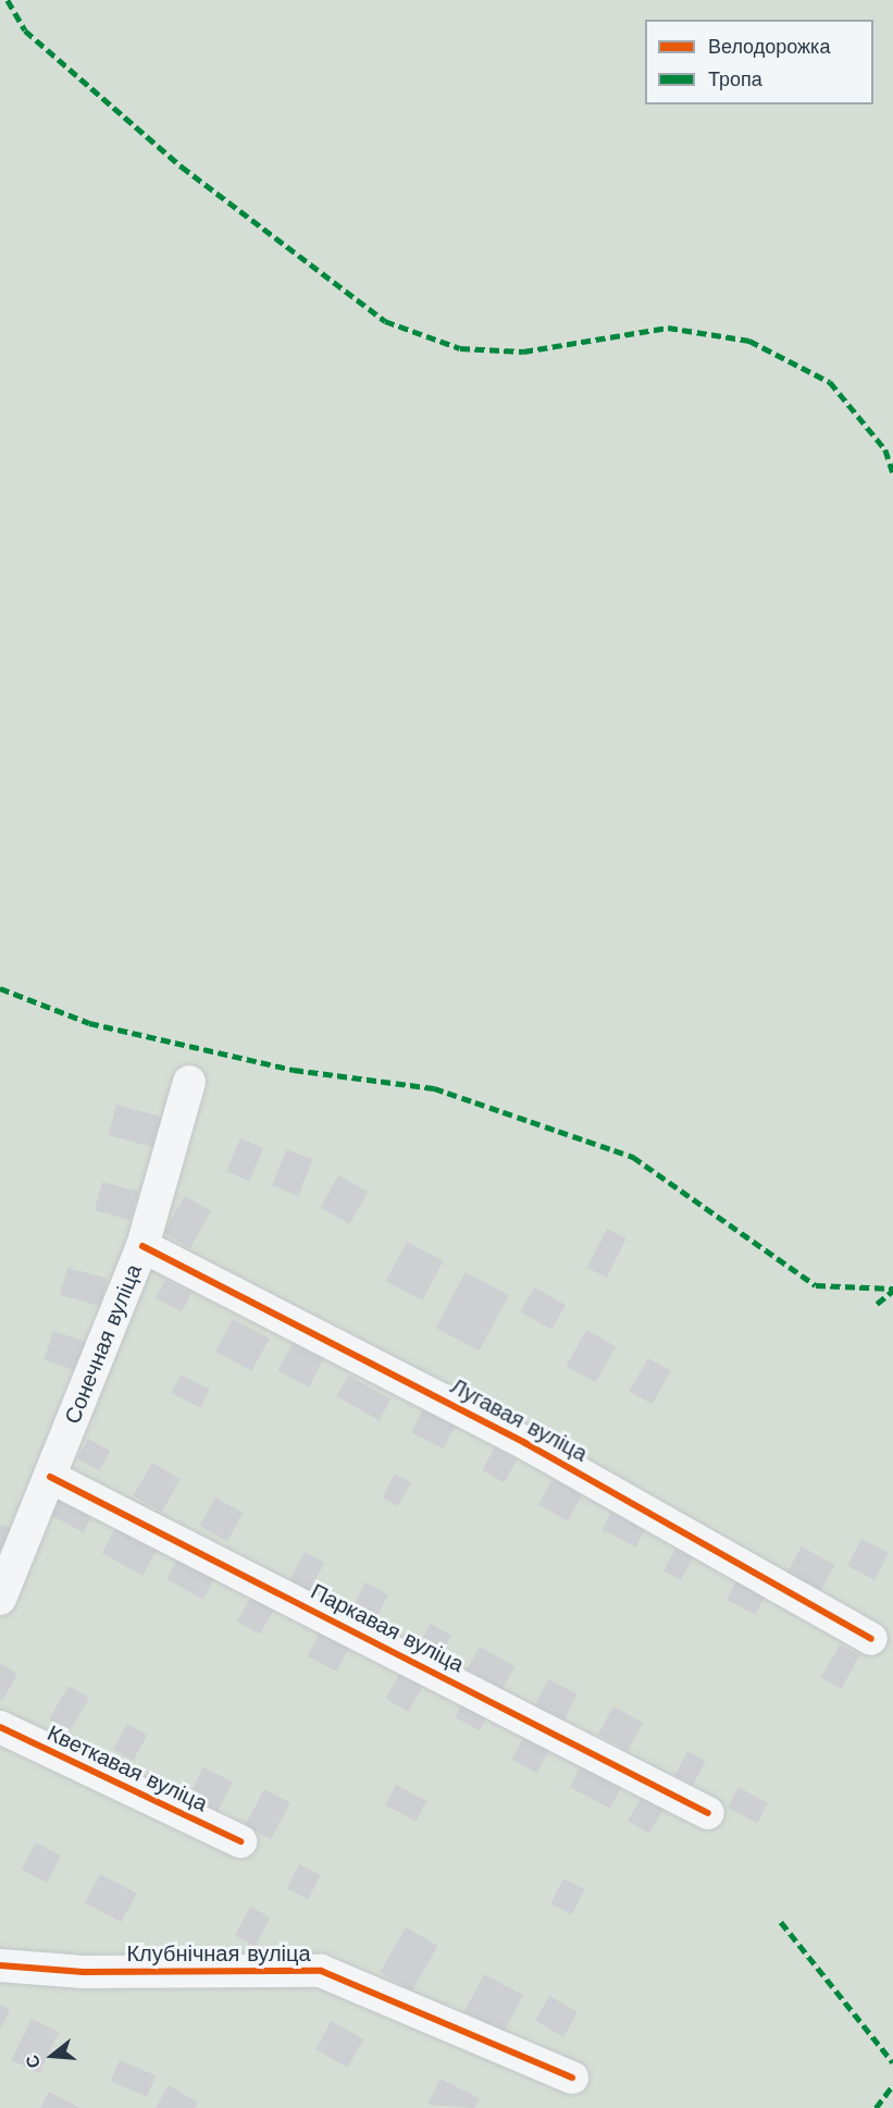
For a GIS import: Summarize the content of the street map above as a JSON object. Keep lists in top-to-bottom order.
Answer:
{
  "streets": {
    "street": [
      "Сонечная вуліца",
      "Лугавая вуліца",
      "Паркавая вуліца",
      "Кветкавая вуліца",
      "Клубнічная вуліца"
    ]
  },
  "crossings": [
    ["Сонечная вуліца", "Лугавая вуліца"],
    ["Сонечная вуліца", "Паркавая вуліца"]
  ],
  "legend": ["Велодорожка", "Тропа"],
  "north": "left"
}
